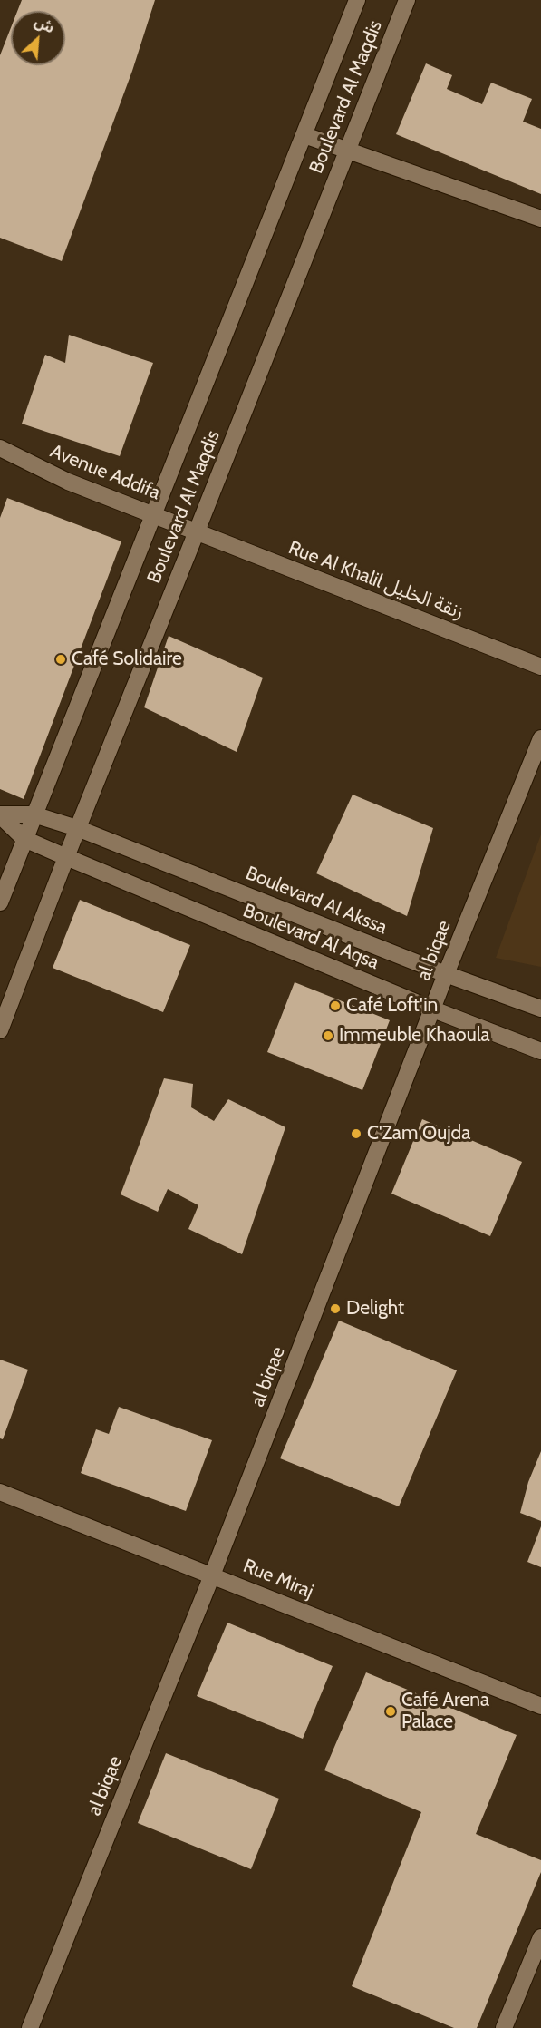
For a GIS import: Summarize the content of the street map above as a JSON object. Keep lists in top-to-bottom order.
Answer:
{
  "streets": {
    "street": [
      "Boulevard Al Maqdis",
      "Avenue Addifa",
      "Rue Al Khalil زنقة الخليل",
      "Boulevard Al Akssa",
      "Boulevard Al Aqsa",
      "al biqae",
      "Rue Miraj"
    ]
  },
  "crossings": [
    ["Boulevard Al Maqdis", "Avenue Addifa"],
    ["Boulevard Al Maqdis", "Rue Al Khalil زنقة الخليل"],
    ["Boulevard Al Maqdis", "Boulevard Al Akssa"],
    ["Boulevard Al Maqdis", "Boulevard Al Aqsa"],
    ["Avenue Addifa", "Rue Al Khalil زنقة الخليل"],
    ["Boulevard Al Akssa", "al biqae"],
    ["Boulevard Al Aqsa", "al biqae"],
    ["al biqae", "Rue Miraj"]
  ],
  "places": [
    "Café Solidaire",
    "Café Loft'in",
    "Immeuble Khaoula",
    "C'Zam Oujda",
    "Delight",
    "Café Arena Palace"
  ],
  "north": "top right"
}
